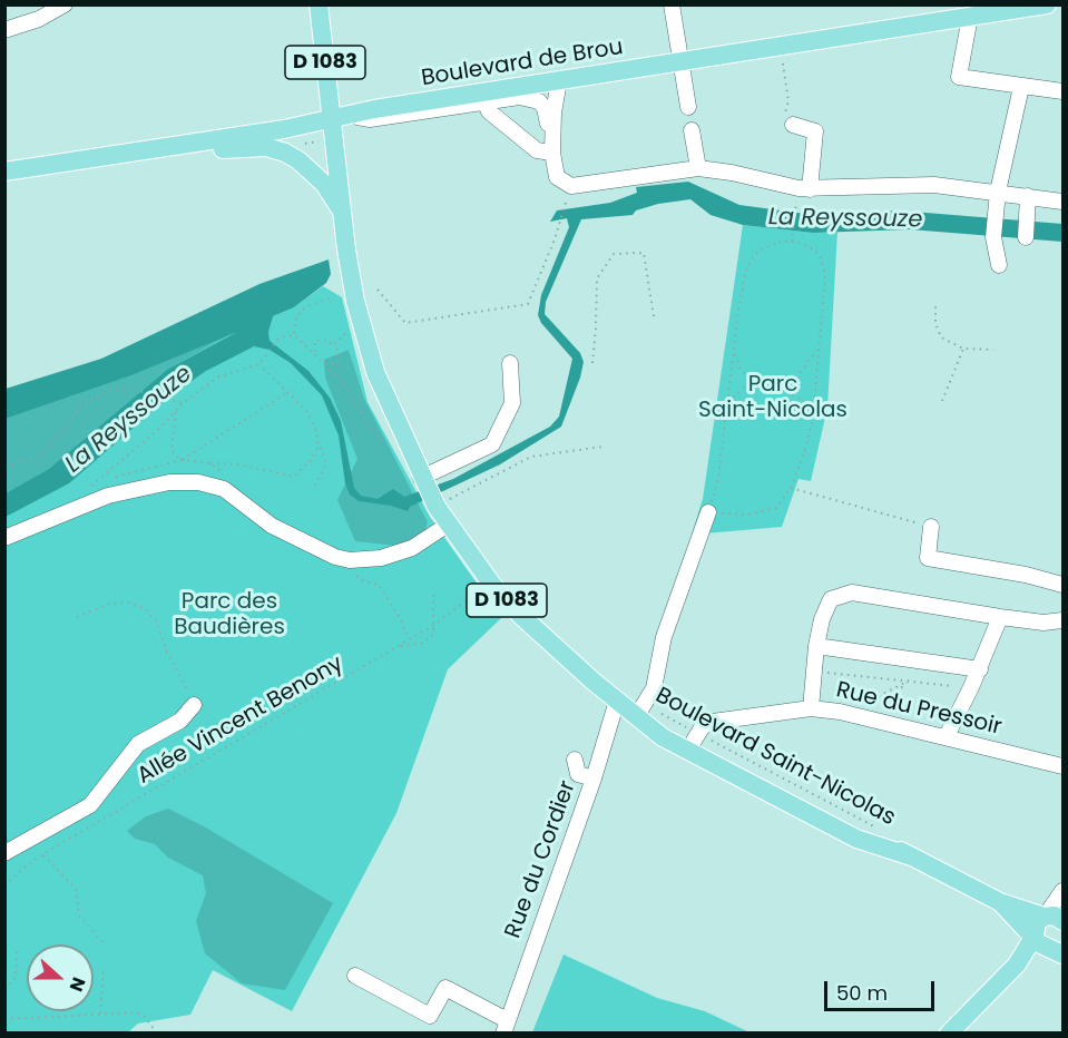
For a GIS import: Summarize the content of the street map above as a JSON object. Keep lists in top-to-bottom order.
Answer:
{
  "streets": {
    "main road": ["D 1083", "Boulevard de Brou", "Boulevard Saint-Nicolas"],
    "street": ["Rue du Pressoir", "Rue du Cordier"],
    "path": ["Allée Vincent Benony"]
  },
  "crossings": [
    ["D 1083", "Boulevard de Brou"],
    ["D 1083", "Boulevard Saint-Nicolas"],
    ["Boulevard de Brou", "Boulevard Saint-Nicolas"],
    ["Rue du Pressoir", "Boulevard Saint-Nicolas"],
    ["Allée Vincent Benony", "Boulevard Saint-Nicolas"],
    ["Boulevard Saint-Nicolas", "Rue du Cordier"]
  ],
  "water": ["La Reyssouze"],
  "parks": ["Parc Saint-Nicolas", "Parc des Baudières"],
  "scale_bar": "50 m",
  "north": "right"
}
